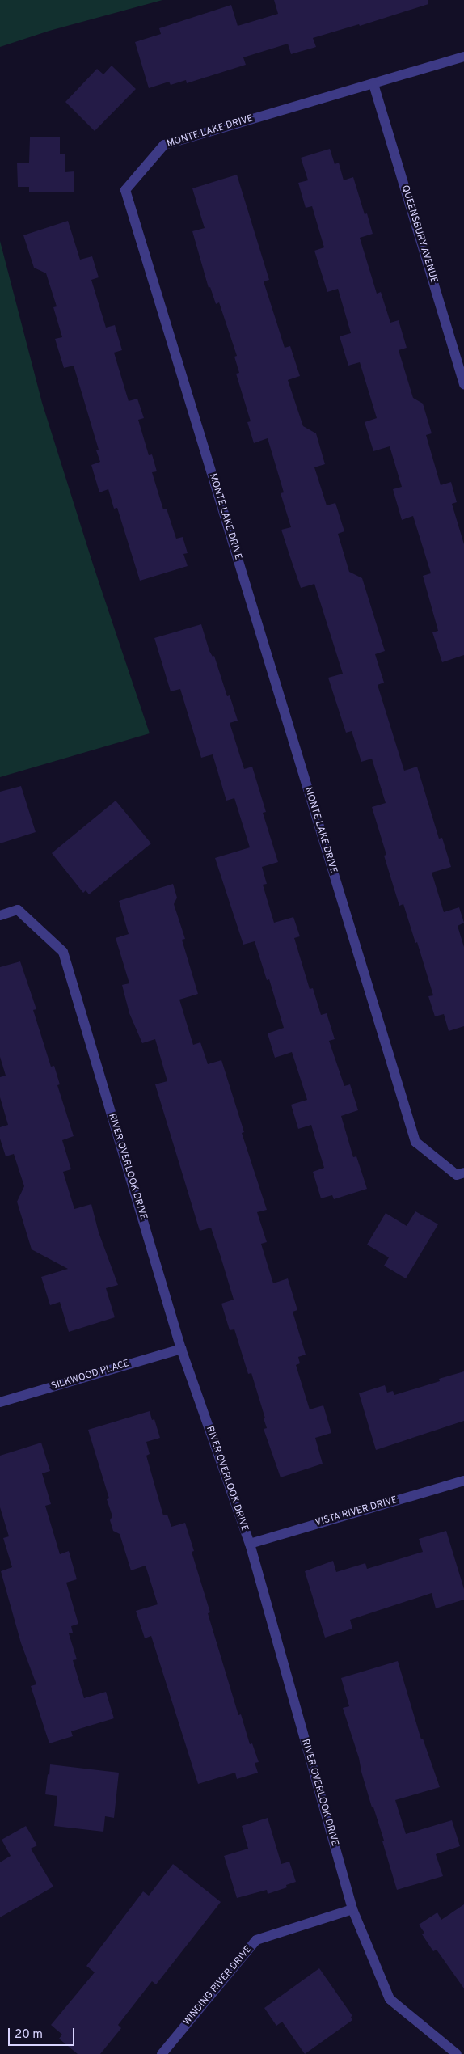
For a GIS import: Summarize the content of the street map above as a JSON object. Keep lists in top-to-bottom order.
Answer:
{
  "streets": {
    "street": [
      "MONTE LAKE DRIVE",
      "QUEENSBURY AVENUE",
      "RIVER OVERLOOK DRIVE",
      "SILKWOOD PLACE",
      "VISTA RIVER DRIVE",
      "WINDING RIVER DRIVE"
    ]
  },
  "crossings": [
    ["MONTE LAKE DRIVE", "QUEENSBURY AVENUE"],
    ["RIVER OVERLOOK DRIVE", "SILKWOOD PLACE"],
    ["RIVER OVERLOOK DRIVE", "VISTA RIVER DRIVE"],
    ["RIVER OVERLOOK DRIVE", "WINDING RIVER DRIVE"]
  ],
  "scale_bar": "20 m"
}
